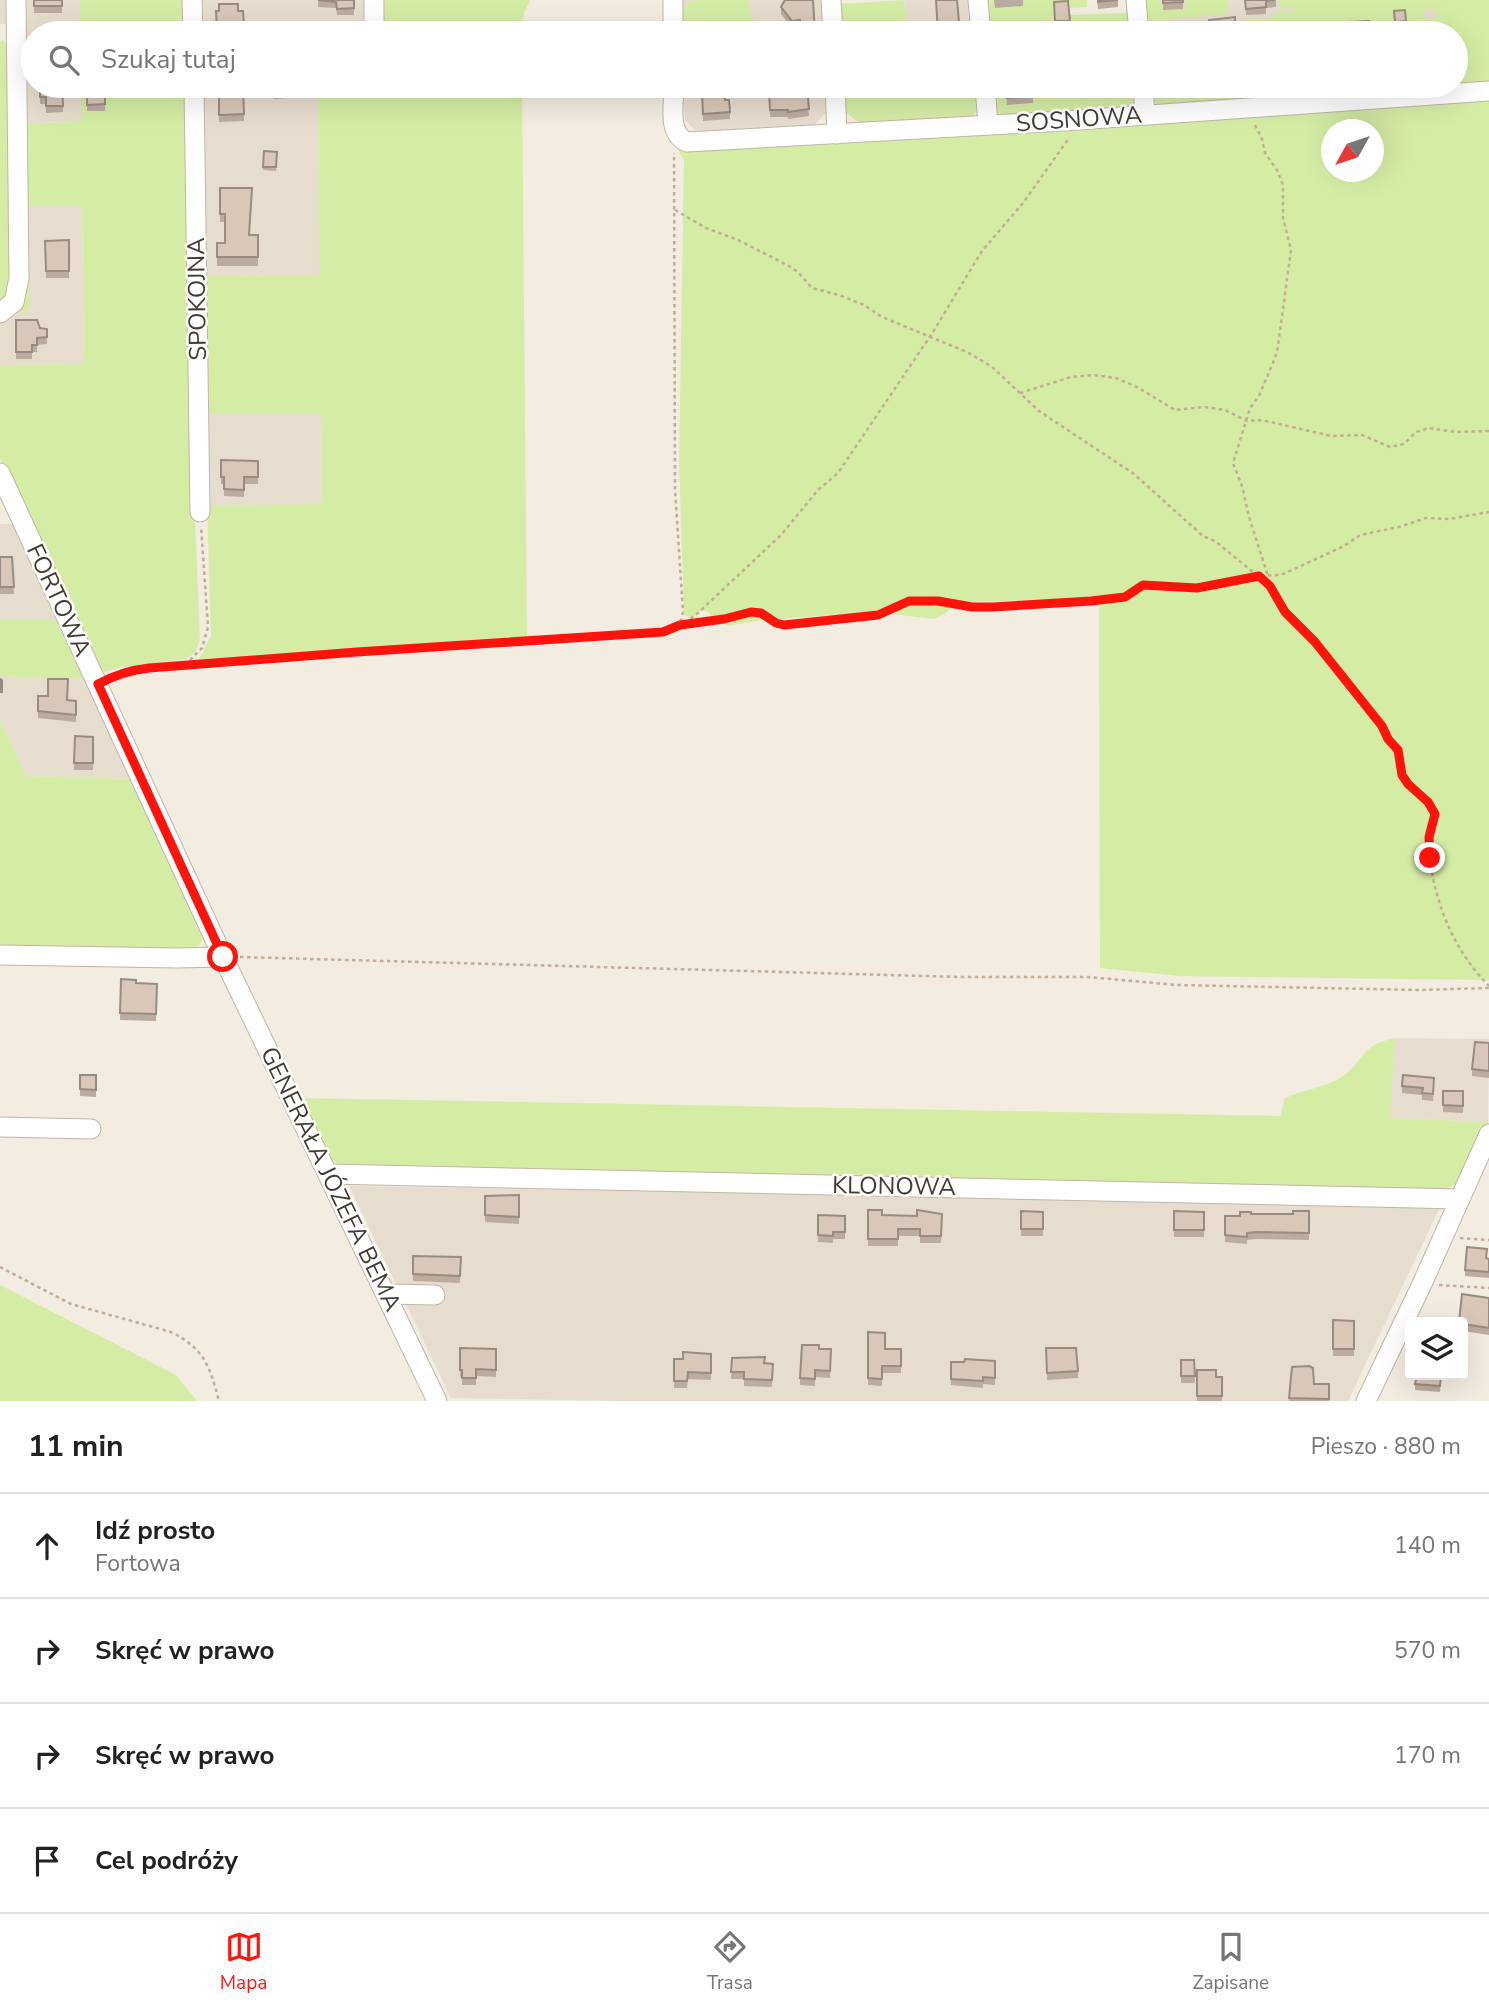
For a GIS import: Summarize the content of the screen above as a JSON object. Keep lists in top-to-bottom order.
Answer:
{
  "streets": {
    "street": [
      "SOSNOWA",
      "SPOKOJNA",
      "FORTOWA",
      "GENERAŁA JÓZEFA BEMA",
      "KLONOWA"
    ]
  },
  "crossings": [
    ["FORTOWA", "GENERAŁA JÓZEFA BEMA"],
    ["GENERAŁA JÓZEFA BEMA", "KLONOWA"]
  ],
  "north": "bottom left",
  "page": {
    "search": "Szukaj tutaj",
    "heading": ["11 min", "Pieszo · 880 m"],
    "list": [
      ["Idź prosto", "Fortowa", "140 m"],
      ["Skręć w prawo", "570 m"],
      ["Skręć w prawo", "170 m"],
      "Cel podróży"
    ],
    "nav": ["Mapa", "Trasa", "Zapisane"]
  }
}
